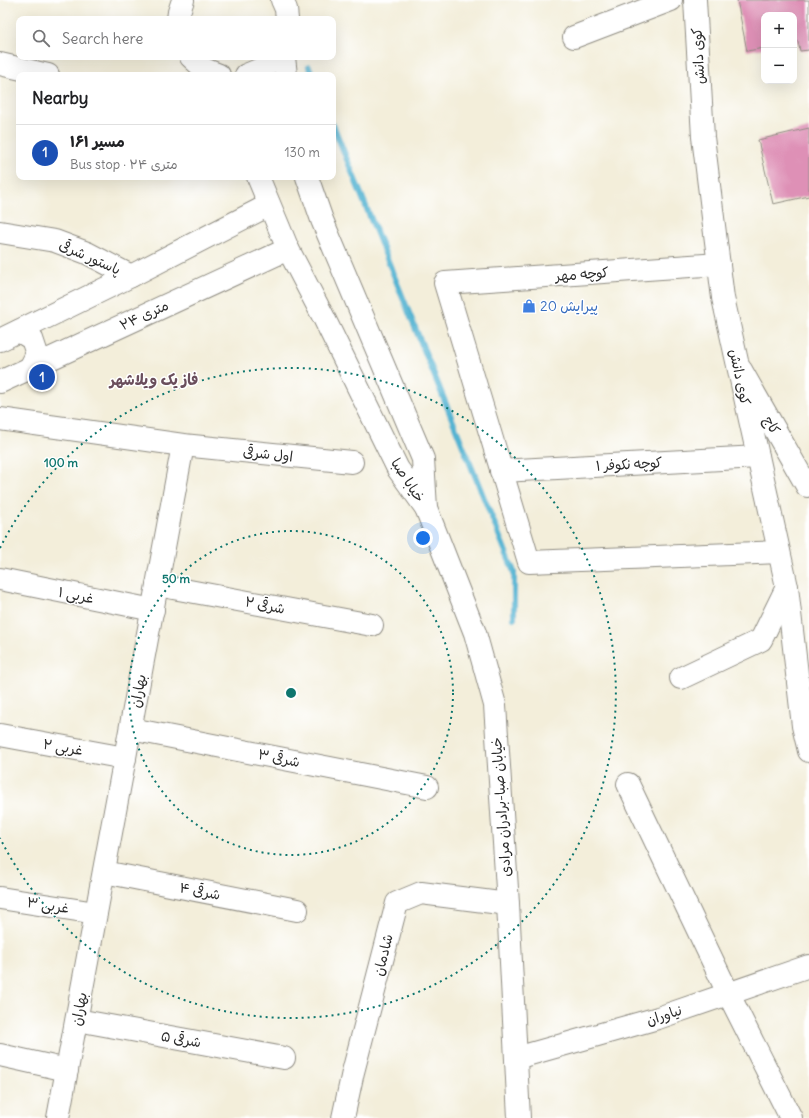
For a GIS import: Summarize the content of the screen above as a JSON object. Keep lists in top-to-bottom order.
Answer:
{
  "streets": {
    "street": [
      "کوی دانش",
      "پاستور شرقی",
      "کوچه مهر",
      "۲۴ متری",
      "کاج",
      "اول شرقی",
      "کوچه نکوفر ۱",
      "خیابا صبا",
      "۱ غربی",
      "۲ شرقی",
      "بهاران",
      "۲ غربی",
      "۳ شرقی",
      "خیابان صبا-برادران مرادی",
      "۴ شرقی",
      "۳ غربی",
      "شادمان",
      "نیاوران",
      "۵ شرقی"
    ]
  },
  "crossings": [
    ["کوی دانش", "کوچه مهر"],
    ["کوی دانش", "کاج"],
    ["کوی دانش", "کوچه نکوفر ۱"],
    ["کوچه مهر", "کوچه نکوفر ۱"],
    ["۲۴ متری", "خیابا صبا"],
    ["اول شرقی", "بهاران"],
    ["خیابا صبا", "خیابان صبا-برادران مرادی"],
    ["۱ غربی", "بهاران"],
    ["۲ شرقی", "بهاران"],
    ["بهاران", "۲ غربی"],
    ["بهاران", "۳ شرقی"],
    ["بهاران", "۴ شرقی"],
    ["بهاران", "۳ غربی"],
    ["بهاران", "۵ شرقی"],
    ["خیابان صبا-برادران مرادی", "شادمان"],
    ["خیابان صبا-برادران مرادی", "نیاوران"]
  ],
  "districts": ["فاز یک ویلاشهر"],
  "places": {
    "shop": ["پیرایش 20"]
  },
  "page": {
    "map_buttons": ["+", "−"],
    "search": "Search here",
    "heading": "Nearby",
    "list": [
      {
        "mark": "1",
        "name": "مسیر ۱۶۱",
        "note": "Bus stop · ۲۴ متری",
        "value": "130 m"
      }
    ],
    "pins": "1"
  },
  "rings": ["100 m", "50 m"]
}
